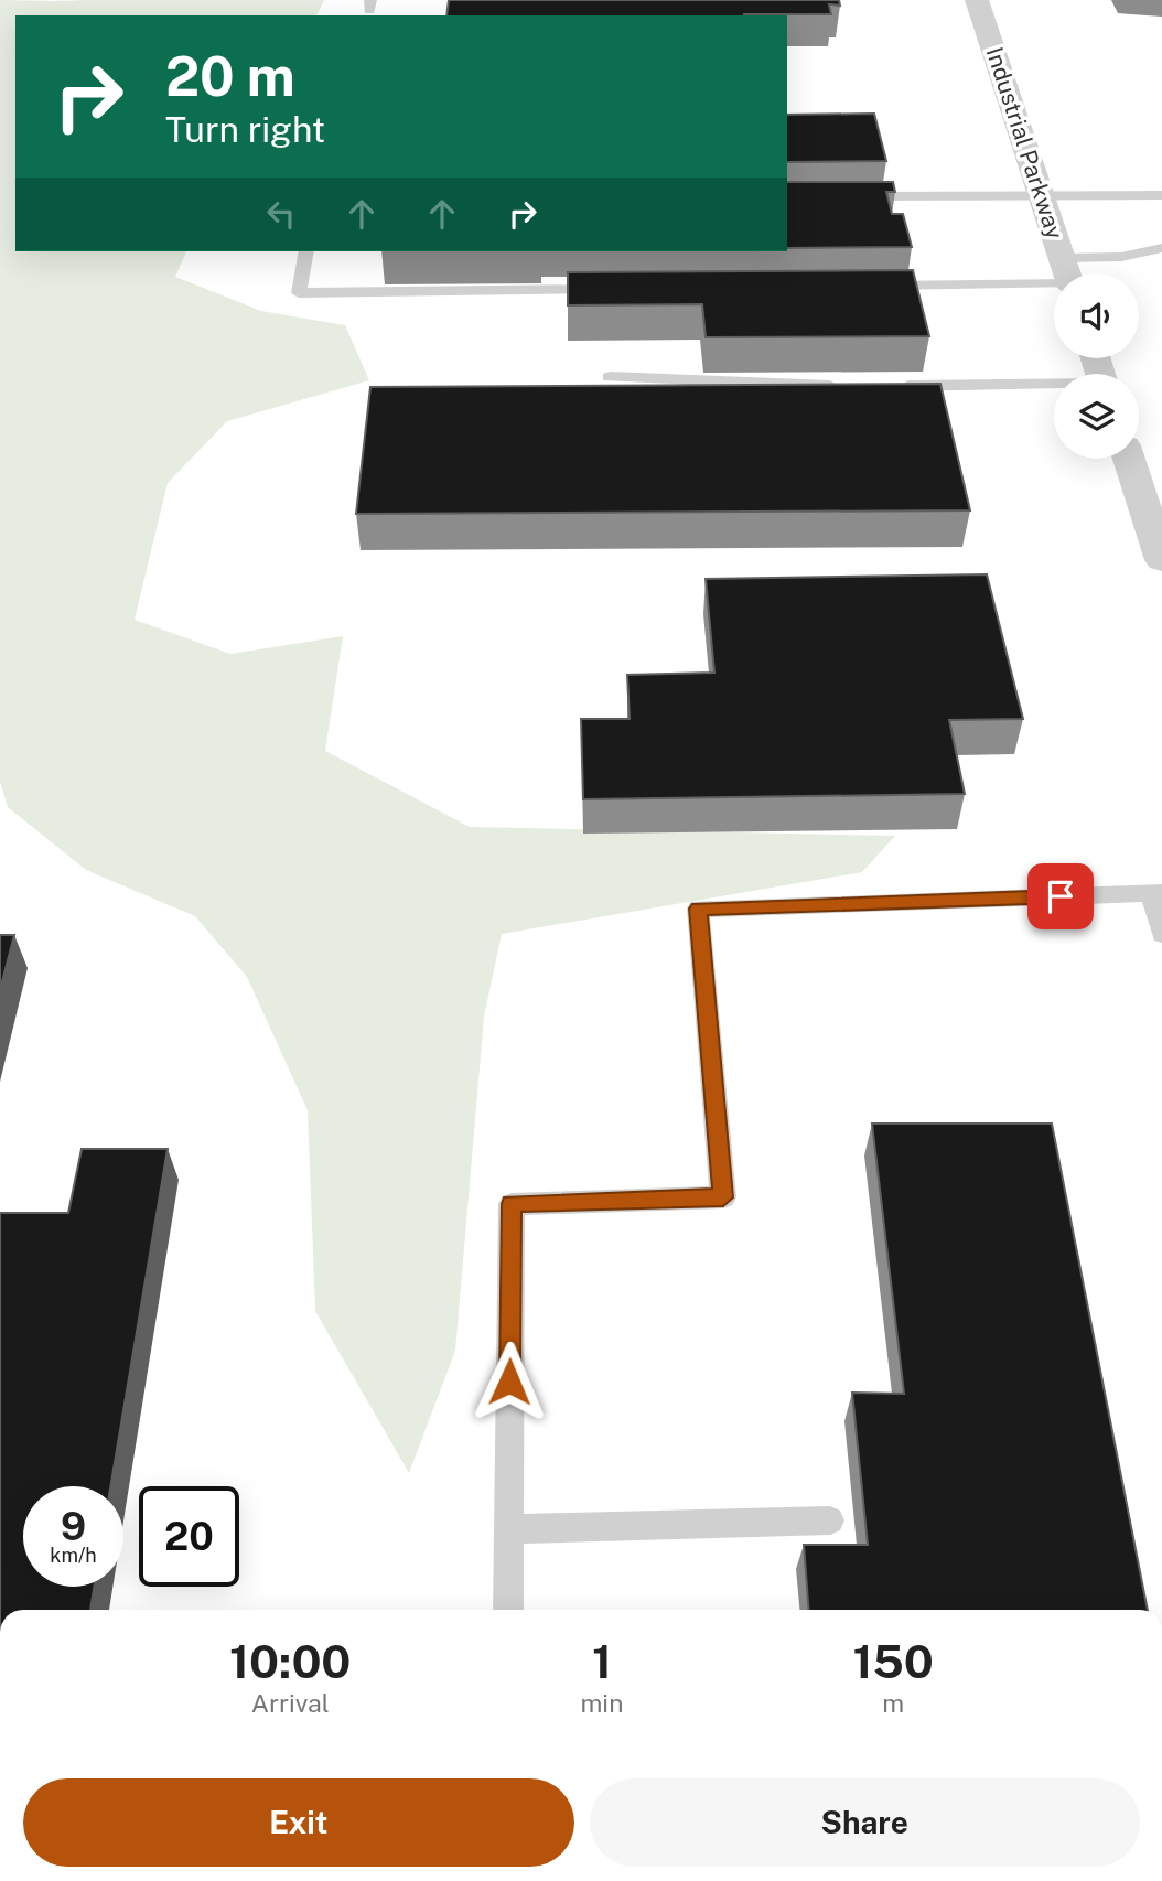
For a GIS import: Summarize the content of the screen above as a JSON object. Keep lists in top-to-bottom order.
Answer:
{
  "streets": {
    "street": ["Industrial Parkway"]
  },
  "page": {
    "turn": ["20 m", "Turn right"],
    "speed": "9 km/h",
    "limit": "20",
    "eta": [
      "10:00",
      "Arrival",
      "1",
      "min",
      "150",
      "m"
    ],
    "buttons": ["Exit", "Share"]
  }
}
